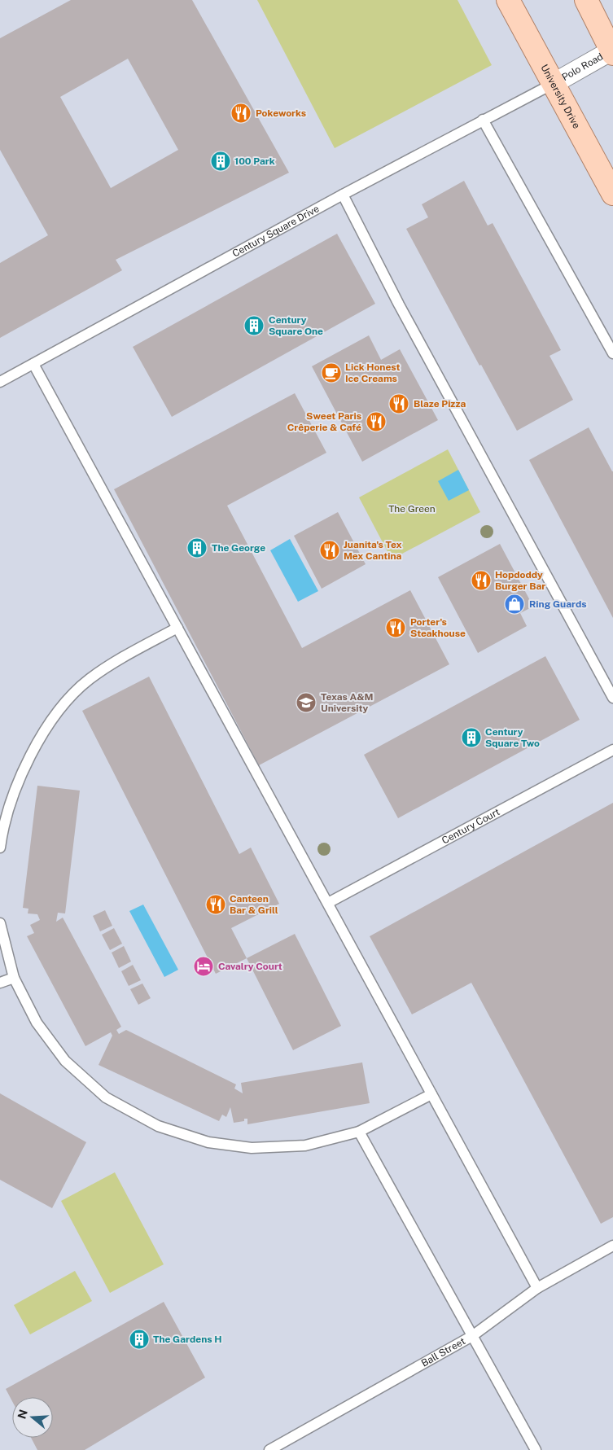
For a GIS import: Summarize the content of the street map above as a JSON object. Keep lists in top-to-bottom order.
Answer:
{
  "streets": {
    "main road": ["University Drive"],
    "street": ["Polo Road"],
    "lane": ["Century Square Drive", "Century Court", "Ball Street"]
  },
  "crossings": [
    ["Polo Road", "University Drive"],
    ["Polo Road", "Century Square Drive"],
    ["University Drive", "Century Square Drive"]
  ],
  "parks": ["The Green"],
  "places": {
    "restaurant": [
      "Pokeworks",
      "Blaze Pizza",
      "Sweet Paris Crêperie & Café",
      "Juanita's Tex Mex Cantina",
      "Hopdoddy Burger Bar",
      "Porter's Steakhouse",
      "Canteen Bar & Grill"
    ],
    "building": [
      "100 Park",
      "Century Square One",
      "The George",
      "Century Square Two",
      "The Gardens H"
    ],
    "cafe": ["Lick Honest Ice Creams"],
    "shop": ["Ring Guards"],
    "school or university": ["Texas A&M University"],
    "hotel": ["Cavalry Court"]
  },
  "north": "left"
}
